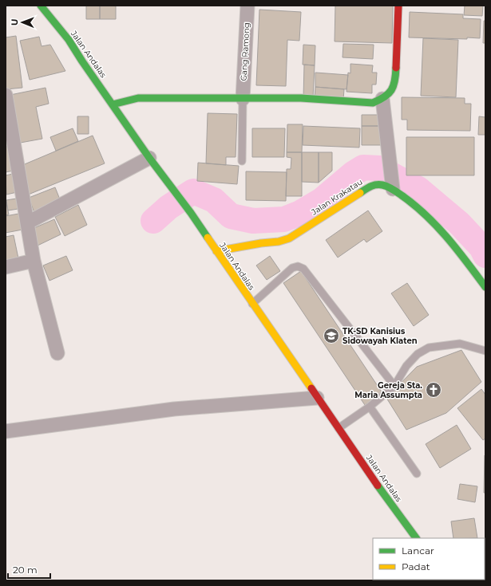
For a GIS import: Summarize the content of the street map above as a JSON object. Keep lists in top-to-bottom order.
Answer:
{
  "streets": {
    "street": ["Gang Ramong", "Jalan Andalas", "Jalan Krakatau"]
  },
  "crossings": [
    ["Jalan Andalas", "Jalan Krakatau"]
  ],
  "places": {
    "school or university": ["TK-SD Kanisius Sidowayah Klaten"],
    "church": ["Gereja Sta. Maria Assumpta"]
  },
  "legend": ["Lancar", "Padat"],
  "scale_bar": "20 m",
  "north": "left"
}
